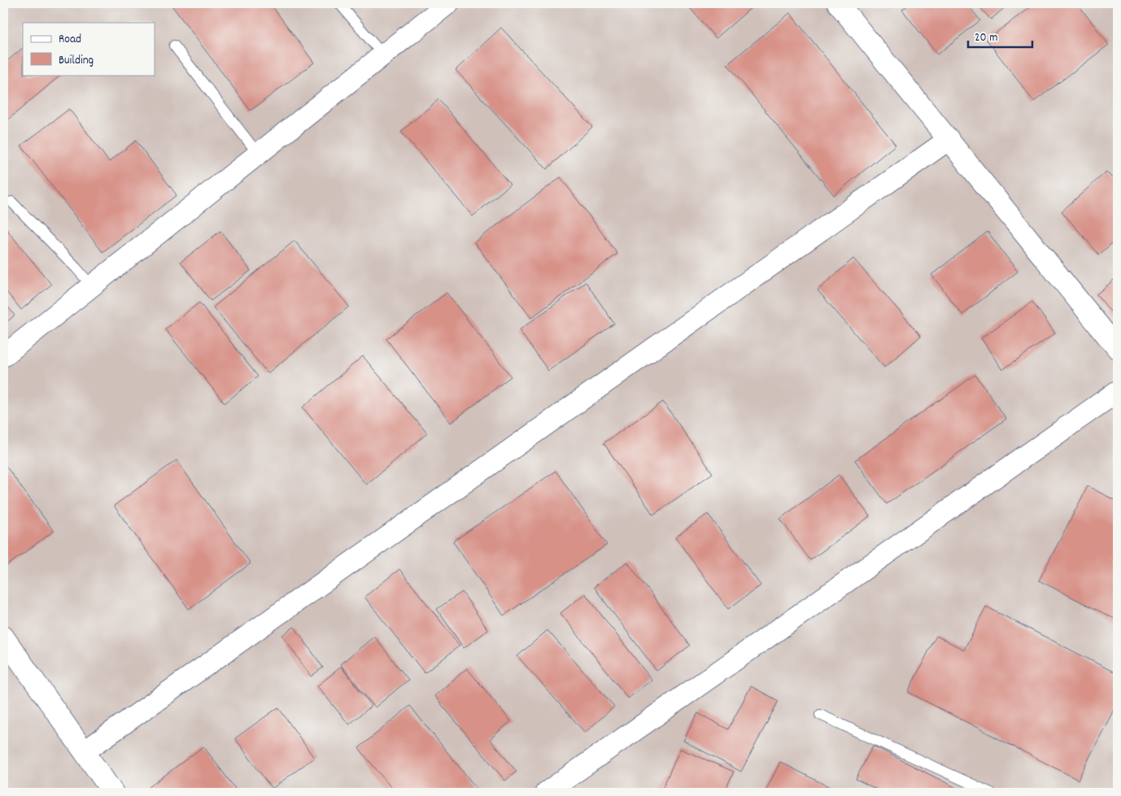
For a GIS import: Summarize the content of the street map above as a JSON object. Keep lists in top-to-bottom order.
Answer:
{
  "legend": ["Road", "Building"],
  "scale_bar": "20 m"
}
